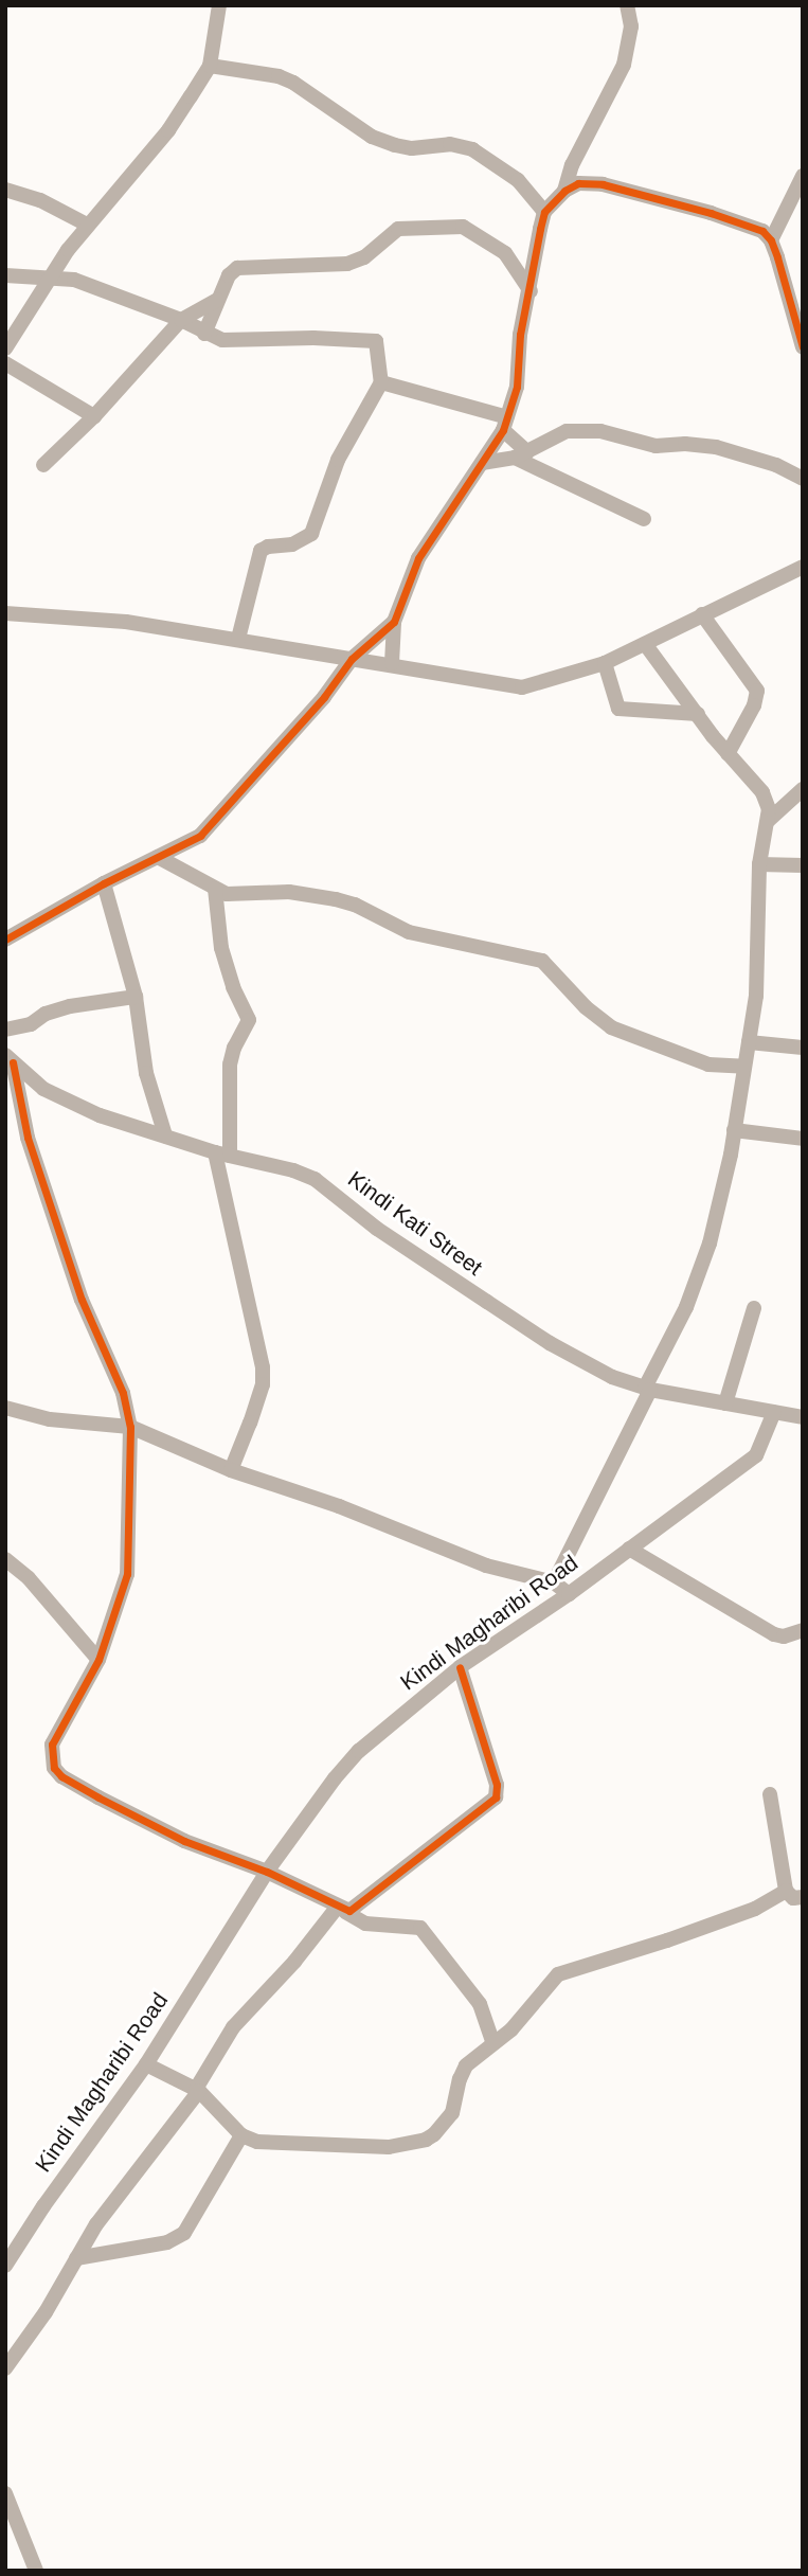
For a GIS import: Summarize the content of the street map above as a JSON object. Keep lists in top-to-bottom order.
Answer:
{
  "streets": {
    "street": ["Kindi Kati Street", "Kindi Magharibi Road"]
  },
  "crossings": [
    ["Kindi Kati Street", "Kindi Magharibi Road"]
  ]
}
